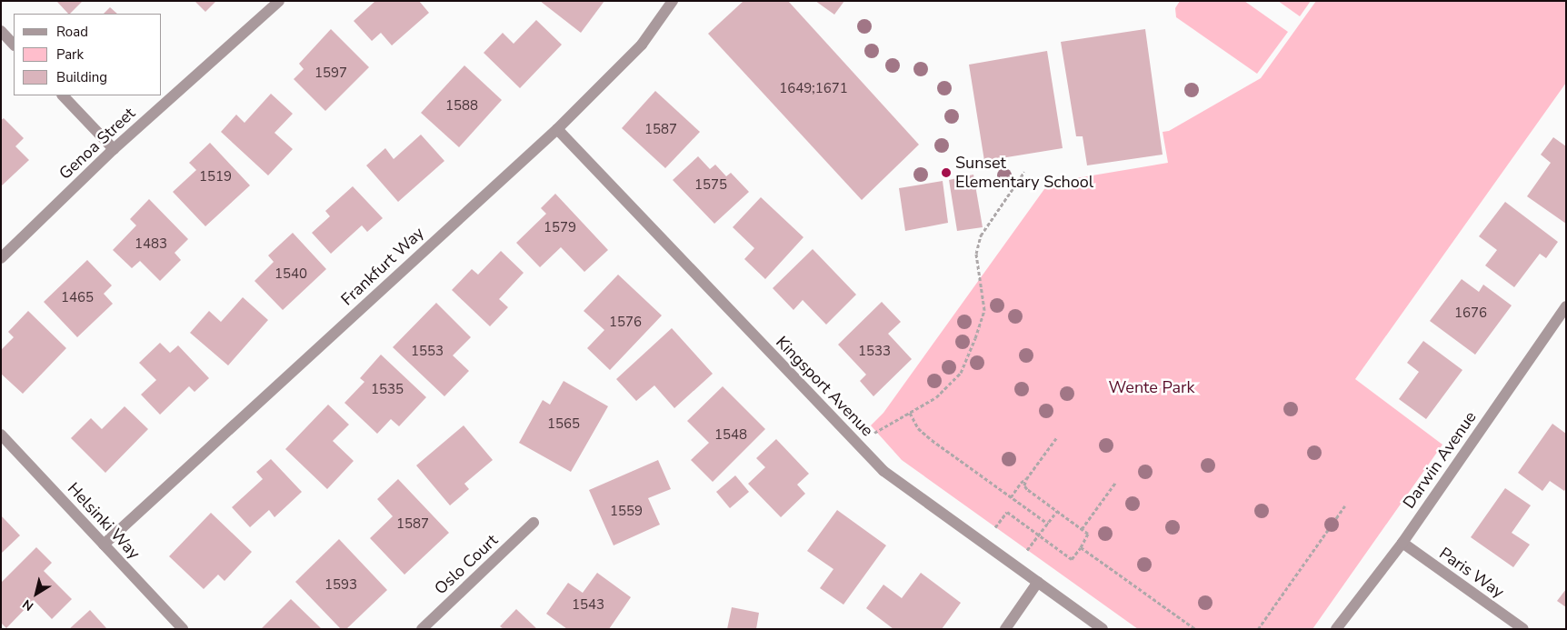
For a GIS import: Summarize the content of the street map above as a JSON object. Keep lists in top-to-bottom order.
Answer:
{
  "streets": {
    "street": [
      "Genoa Street",
      "Frankfurt Way",
      "Kingsport Avenue",
      "Darwin Avenue",
      "Helsinki Way",
      "Oslo Court",
      "Paris Way"
    ]
  },
  "crossings": [
    ["Frankfurt Way", "Kingsport Avenue"],
    ["Frankfurt Way", "Helsinki Way"],
    ["Darwin Avenue", "Paris Way"]
  ],
  "parks": ["Wente Park"],
  "places": ["Sunset Elementary School"],
  "house_numbers": [
    "1597",
    "1649;1671",
    "1588",
    "1587",
    "1519",
    "1575",
    "1579",
    "1483",
    "1540",
    "1465",
    "1676",
    "1576",
    "1553",
    "1533",
    "1535",
    "1565",
    "1548",
    "1559",
    "1587",
    "1593",
    "1543"
  ],
  "legend": ["Road", "Park", "Building"],
  "north": "bottom left"
}
